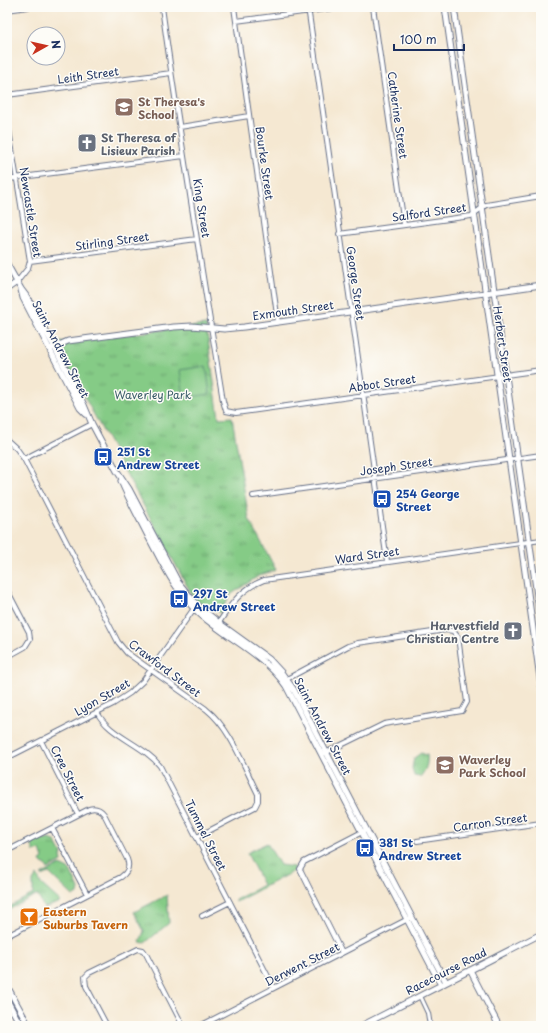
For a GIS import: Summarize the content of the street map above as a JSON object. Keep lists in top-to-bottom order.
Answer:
{
  "streets": {
    "street": [
      "Leith Street",
      "Catherine Street",
      "Bourke Street",
      "King Street",
      "Newcastle Street",
      "Salford Street",
      "Stirling Street",
      "George Street",
      "Exmouth Street",
      "Herbert Street",
      "Saint Andrew Street",
      "Abbot Street",
      "Joseph Street",
      "Ward Street",
      "Crawford Street",
      "Lyon Street",
      "Cree Street",
      "Carron Street",
      "Tummel Street",
      "Derwent Street",
      "Racecourse Road"
    ]
  },
  "crossings": [
    ["Leith Street", "King Street"],
    ["Catherine Street", "Salford Street"],
    ["Bourke Street", "Exmouth Street"],
    ["King Street", "Stirling Street"],
    ["King Street", "Exmouth Street"],
    ["King Street", "Abbot Street"],
    ["Newcastle Street", "Stirling Street"],
    ["Newcastle Street", "Saint Andrew Street"],
    ["Salford Street", "George Street"],
    ["Salford Street", "Herbert Street"],
    ["George Street", "Exmouth Street"],
    ["George Street", "Abbot Street"],
    ["George Street", "Joseph Street"],
    ["George Street", "Ward Street"],
    ["Exmouth Street", "Herbert Street"],
    ["Exmouth Street", "Saint Andrew Street"],
    ["Herbert Street", "Abbot Street"],
    ["Herbert Street", "Joseph Street"],
    ["Herbert Street", "Ward Street"],
    ["Saint Andrew Street", "Ward Street"],
    ["Saint Andrew Street", "Lyon Street"],
    ["Saint Andrew Street", "Derwent Street"],
    ["Saint Andrew Street", "Racecourse Road"],
    ["Crawford Street", "Lyon Street"],
    ["Crawford Street", "Tummel Street"],
    ["Lyon Street", "Cree Street"],
    ["Lyon Street", "Tummel Street"],
    ["Tummel Street", "Derwent Street"]
  ],
  "parks": ["Waverley Park"],
  "places": {
    "school or university": ["St Theresa's School", "Waverley Park School"],
    "church": ["St Theresa of Lisieux Parish", "Harvestfield Christian Centre"],
    "bus stop": [
      "251 St Andrew Street",
      "254 George Street",
      "297 St Andrew Street",
      "381 St Andrew Street"
    ],
    "bar": ["Eastern Suburbs Tavern"]
  },
  "scale_bar": "100 m",
  "north": "right"
}
